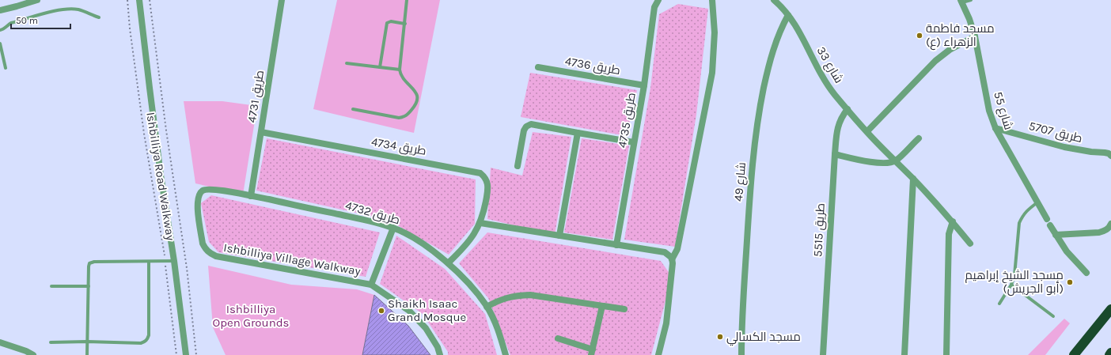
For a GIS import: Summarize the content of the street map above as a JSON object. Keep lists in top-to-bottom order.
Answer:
{
  "streets": {
    "street": [
      "شارع 33",
      "طريق 4736",
      "طريق 4731",
      "شارع 55",
      "طريق 4735",
      "طريق 5707",
      "طريق 4734",
      "شارع 49",
      "طريق 4732",
      "طريق 5515",
      "Ishbilliya Village Walkway"
    ],
    "path": ["Ishbilliya Road Walkway"]
  },
  "crossings": [
    ["شارع 33", "شارع 49"],
    ["شارع 33", "طريق 5515"],
    ["طريق 4736", "طريق 4735"],
    ["طريق 4731", "طريق 4734"],
    ["طريق 4731", "طريق 4732"],
    ["شارع 55", "طريق 5707"],
    ["طريق 4734", "طريق 4732"],
    ["طريق 4732", "Ishbilliya Village Walkway"]
  ],
  "parks": ["Ishbilliya Open Grounds"],
  "places": [
    "مسجد فاطمة الزهراء (ع)",
    "مسجد الشيخ إبراهيم (أبو الجريش)",
    "Shaikh Isaac Grand Mosque",
    "مسجد الكسالي"
  ],
  "scale_bar": "50 m"
}
